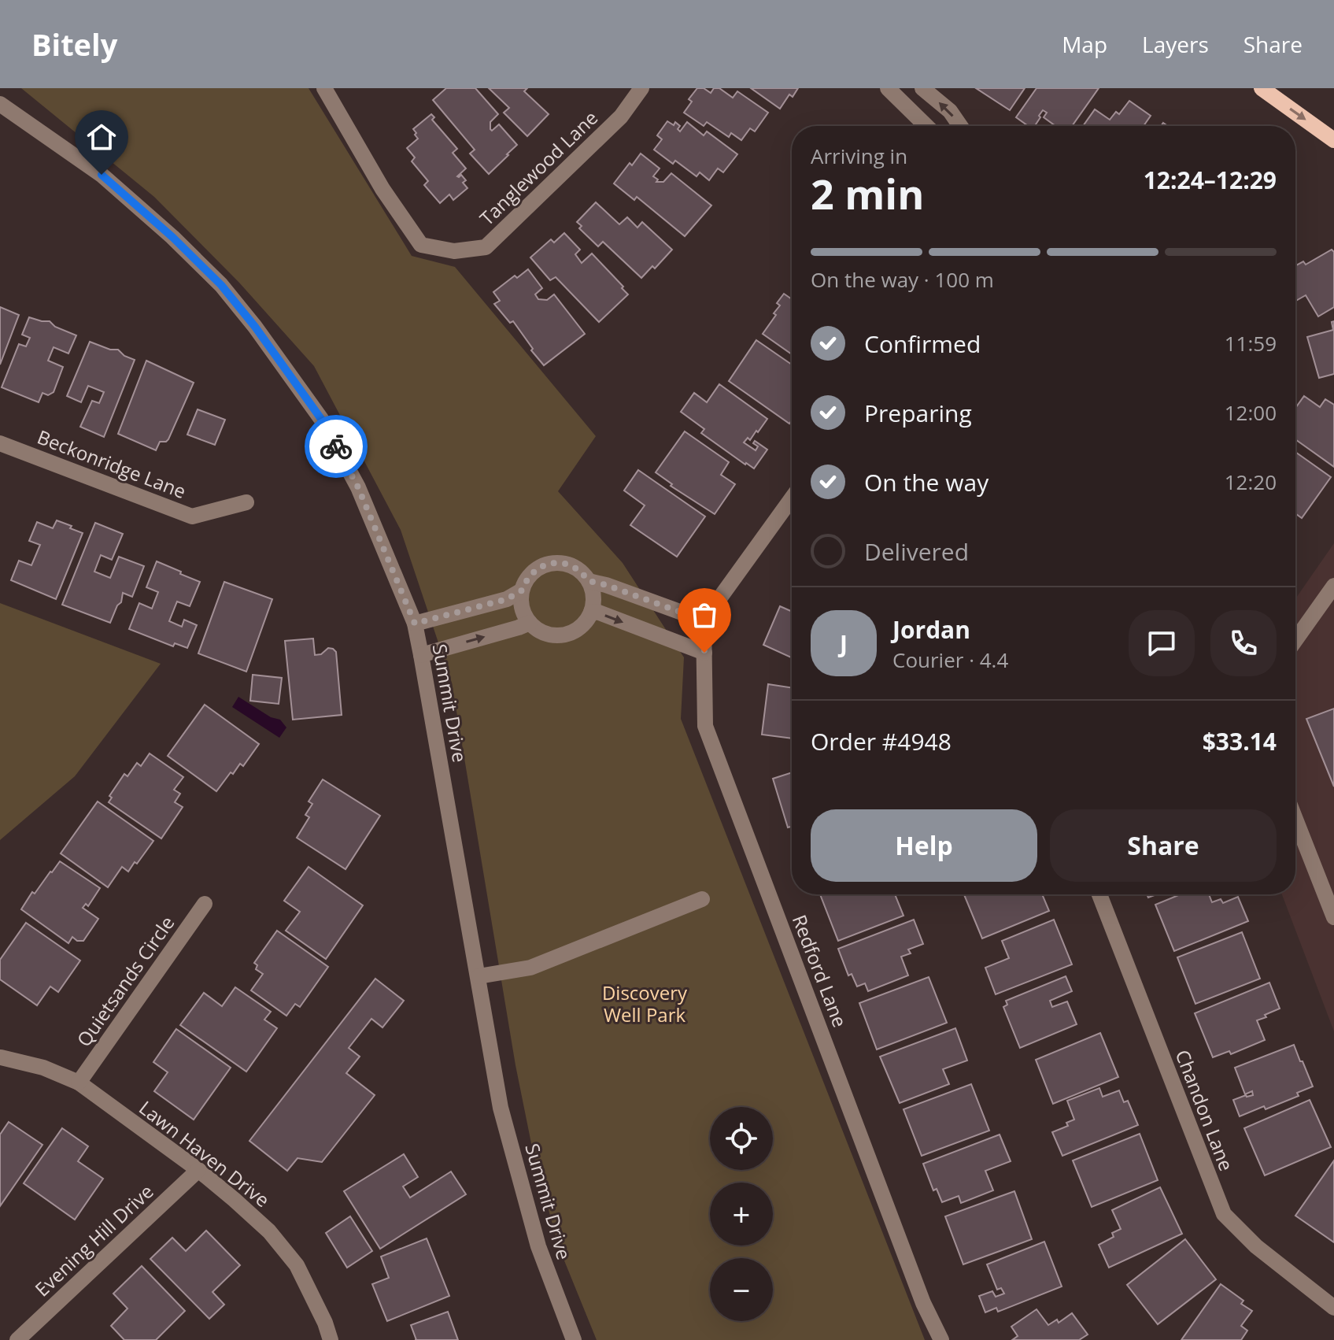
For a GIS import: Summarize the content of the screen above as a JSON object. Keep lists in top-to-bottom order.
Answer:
{
  "streets": {
    "street": [
      "Tanglewood Lane",
      "Beckonridge Lane",
      "Summit Drive",
      "Redford Lane",
      "Quietsands Circle",
      "Chandon Lane",
      "Lawn Haven Drive",
      "Evening Hill Drive"
    ]
  },
  "crossings": [
    ["Quietsands Circle", "Lawn Haven Drive"],
    ["Lawn Haven Drive", "Evening Hill Drive"]
  ],
  "parks": ["Discovery Well Park"],
  "page": {
    "header": "Bitely",
    "nav": ["Map", "Layers", "Share"],
    "heading": ["2 min", "Arriving in", "12:24–12:29"],
    "panel": [
      "Jordan",
      "Courier · 4.4",
      "Order #4948",
      "$33.14"
    ],
    "bar": "On the way · 100 m",
    "list": [
      ["Confirmed", "11:59"],
      ["Preparing", "12:00"],
      ["On the way", "12:20"],
      "Delivered"
    ],
    "round": "J",
    "buttons": ["Help", "Share"],
    "map_buttons": ["+", "−"]
  }
}
